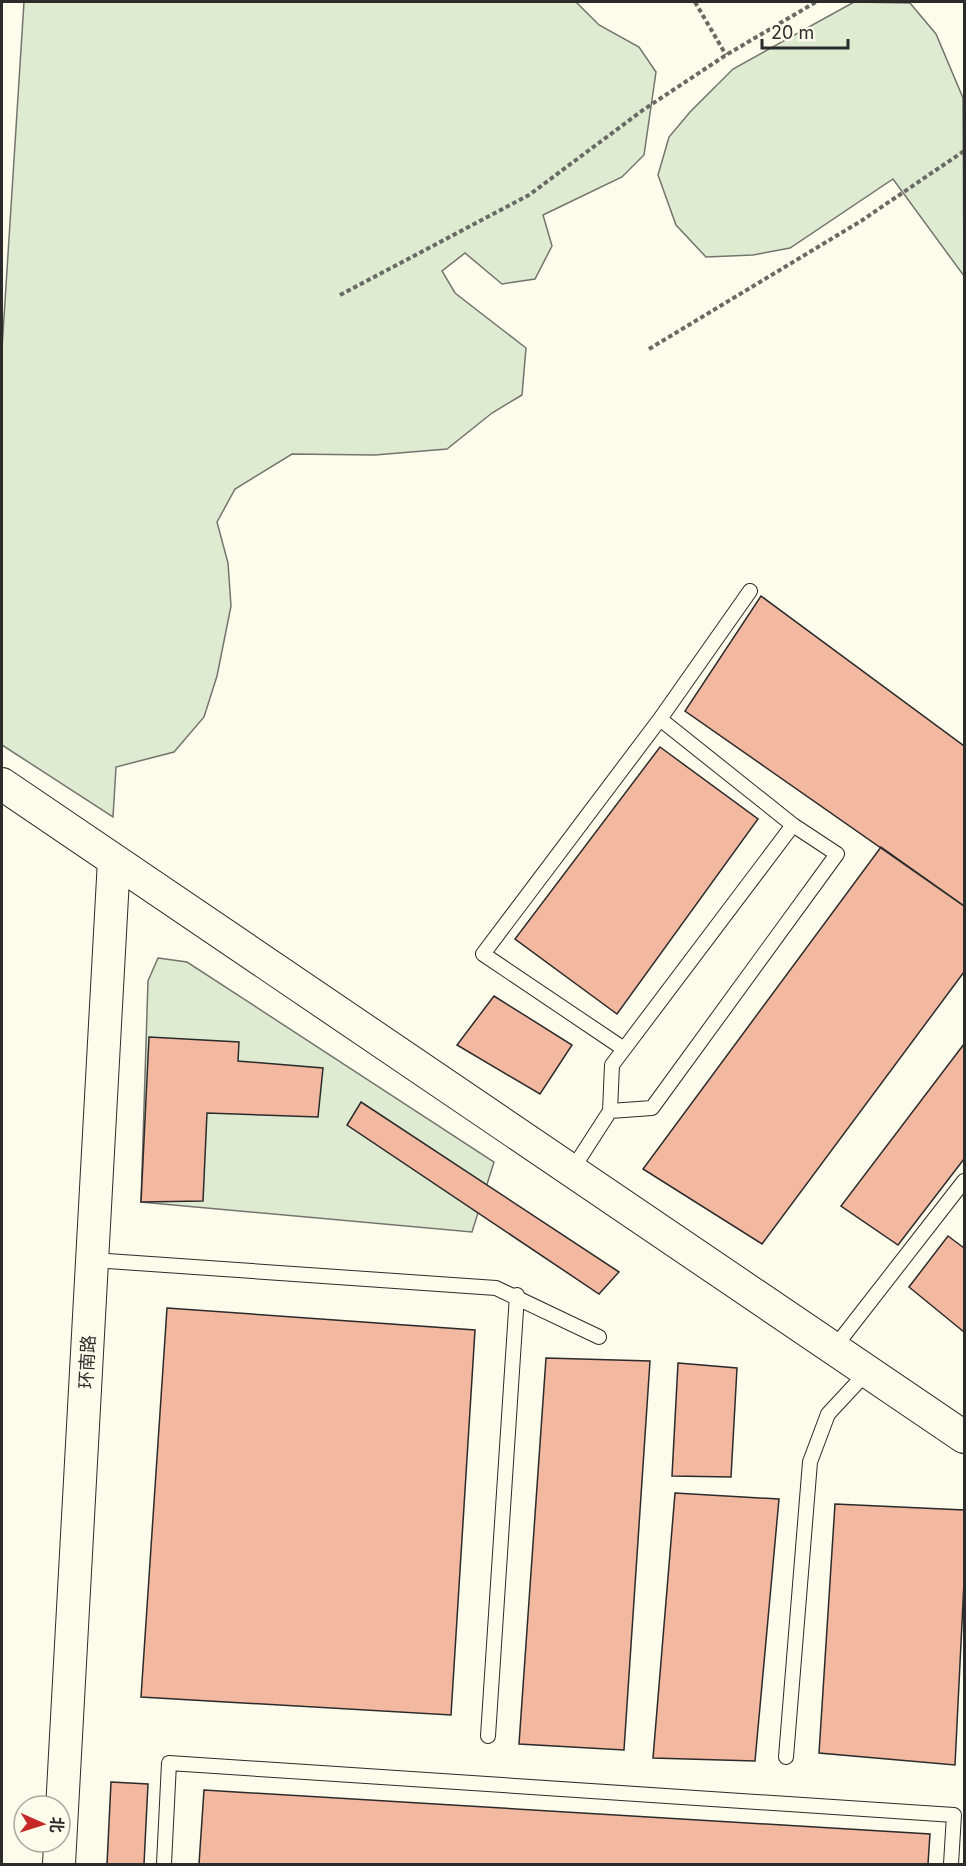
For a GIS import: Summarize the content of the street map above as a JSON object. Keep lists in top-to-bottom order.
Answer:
{
  "streets": {
    "street": ["环南路"]
  },
  "scale_bar": "20 m",
  "north": "right"
}
